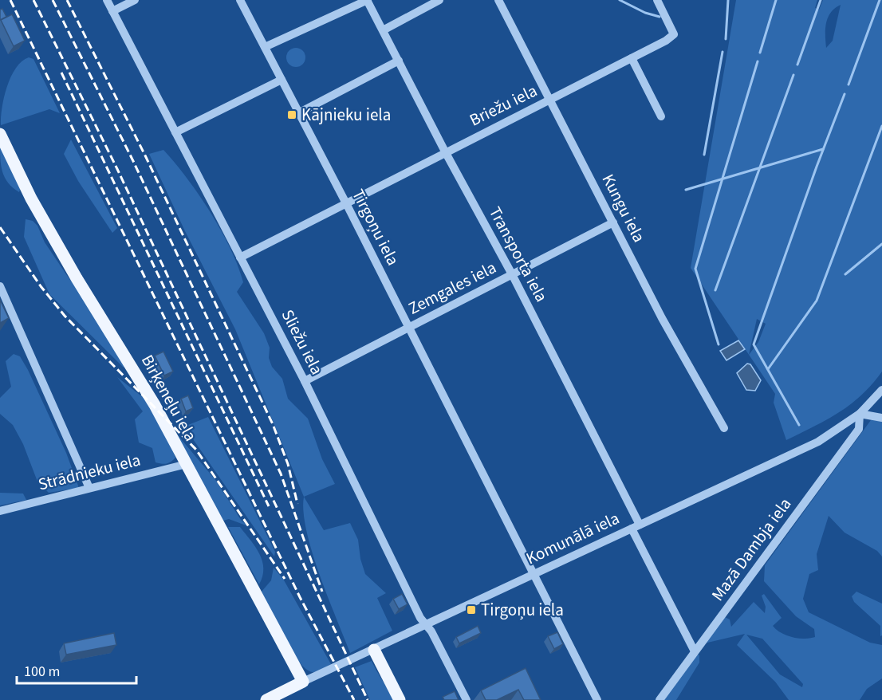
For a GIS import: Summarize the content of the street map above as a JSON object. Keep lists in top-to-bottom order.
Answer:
{
  "streets": {
    "main road": ["Birķeneļu iela", "Komunālā iela"],
    "street": [
      "Briežu iela",
      "Kungu iela",
      "Tirgoņu iela",
      "Transporta iela",
      "Zemgales iela",
      "Sliežu iela",
      "Strādnieku iela",
      "Mazā Dambja iela"
    ]
  },
  "crossings": [
    ["Briežu iela", "Kungu iela"],
    ["Briežu iela", "Tirgoņu iela"],
    ["Briežu iela", "Transporta iela"],
    ["Briežu iela", "Sliežu iela"],
    ["Kungu iela", "Zemgales iela"],
    ["Tirgoņu iela", "Zemgales iela"],
    ["Tirgoņu iela", "Komunālā iela"],
    ["Transporta iela", "Zemgales iela"],
    ["Transporta iela", "Komunālā iela"],
    ["Transporta iela", "Mazā Dambja iela"],
    ["Zemgales iela", "Sliežu iela"],
    ["Sliežu iela", "Komunālā iela"],
    ["Birķeneļu iela", "Strādnieku iela"],
    ["Birķeneļu iela", "Komunālā iela"],
    ["Komunālā iela", "Mazā Dambja iela"]
  ],
  "places": {
    "transit": ["Kājnieku iela", "Tirgoņu iela"]
  },
  "scale_bar": "100 m"
}
